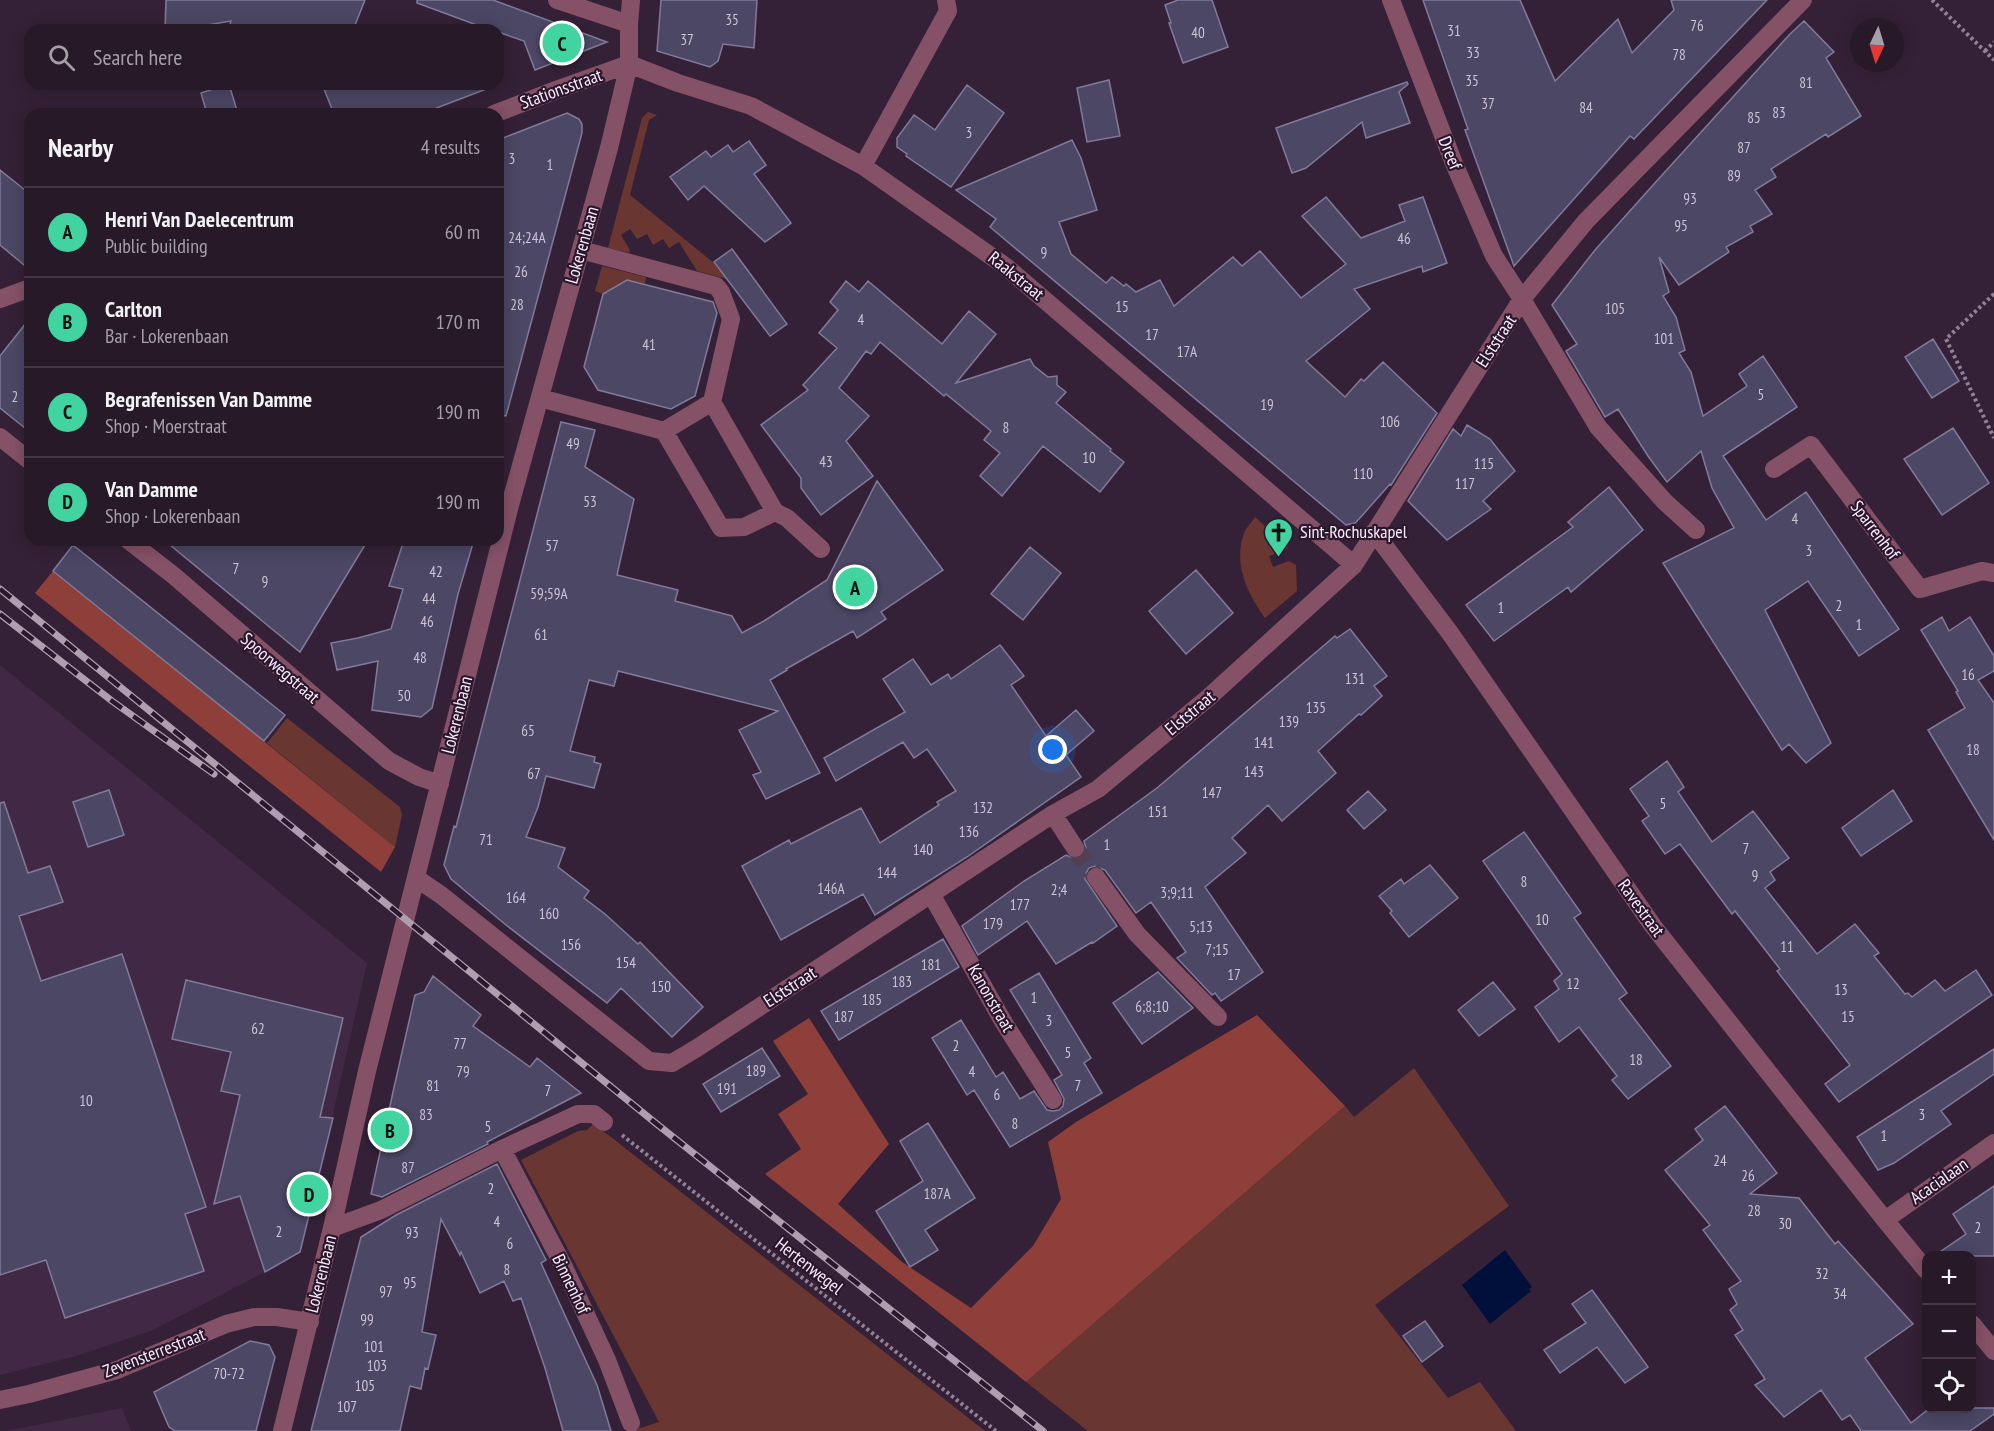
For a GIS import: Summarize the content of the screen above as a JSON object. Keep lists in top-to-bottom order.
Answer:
{
  "streets": {
    "street": [
      "Stationsstraat",
      "Dreef",
      "Lokerenbaan",
      "Raakstraat",
      "Elststraat",
      "Sparrenhof",
      "Spoorwegstraat",
      "Ravestraat",
      "Kanonstraat",
      "Acacialaan",
      "Binnenhof",
      "Zevensterrestraat"
    ],
    "path": ["Hertenwegel"]
  },
  "crossings": [
    ["Stationsstraat", "Lokerenbaan"],
    ["Stationsstraat", "Raakstraat"],
    ["Dreef", "Elststraat"],
    ["Lokerenbaan", "Raakstraat"],
    ["Lokerenbaan", "Elststraat"],
    ["Lokerenbaan", "Spoorwegstraat"],
    ["Lokerenbaan", "Zevensterrestraat"],
    ["Raakstraat", "Elststraat"],
    ["Elststraat", "Ravestraat"],
    ["Elststraat", "Kanonstraat"],
    ["Ravestraat", "Acacialaan"]
  ],
  "places": {
    "church": ["Sint-Rochuskapel"]
  },
  "house_numbers": [
    "35",
    "76",
    "31",
    "40",
    "37",
    "33",
    "78",
    "35",
    "81",
    "37",
    "84",
    "83",
    "85",
    "3",
    "87",
    "3",
    "1",
    "89",
    "93",
    "95",
    "24;24A",
    "46",
    "9",
    "26",
    "28",
    "15",
    "105",
    "4",
    "17",
    "101",
    "41",
    "17A",
    "5",
    "2",
    "19",
    "106",
    "8",
    "49",
    "10",
    "43",
    "115",
    "110",
    "117",
    "53",
    "4",
    "57",
    "3",
    "7",
    "42",
    "9",
    "59;59A",
    "44",
    "2",
    "1",
    "46",
    "1",
    "61",
    "48",
    "16",
    "131",
    "50",
    "135",
    "139",
    "65",
    "141",
    "18",
    "143",
    "67",
    "147",
    "5",
    "132",
    "151",
    "136",
    "71",
    "1",
    "7",
    "140",
    "144",
    "9",
    "8",
    "146A",
    "2;4",
    "3;9;11",
    "164",
    "177",
    "160",
    "10",
    "179",
    "5;13",
    "156",
    "11",
    "7;15",
    "154",
    "181",
    "17",
    "183",
    "12",
    "150",
    "13",
    "1",
    "185",
    "6;8;10",
    "187",
    "15",
    "3",
    "62",
    "77",
    "2",
    "5",
    "18",
    "189",
    "79",
    "4",
    "81",
    "7",
    "191",
    "7",
    "6",
    "10",
    "83",
    "3",
    "8",
    "5",
    "1",
    "24",
    "87",
    "26",
    "2",
    "187A",
    "28",
    "4",
    "30",
    "2",
    "2",
    "93",
    "6",
    "8",
    "32",
    "95",
    "97",
    "34",
    "99",
    "101",
    "103",
    "70-72",
    "105",
    "107"
  ],
  "north": "bottom",
  "page": {
    "pins": [
      "C",
      "A",
      "B",
      "D"
    ],
    "search": "Search here",
    "heading": ["Nearby", "4 results"],
    "list": [
      {
        "mark": "A",
        "name": "Henri Van Daelecentrum",
        "note": "Public building",
        "value": "60 m"
      },
      {
        "mark": "B",
        "name": "Carlton",
        "note": "Bar · Lokerenbaan",
        "value": "170 m"
      },
      {
        "mark": "C",
        "name": "Begrafenissen Van Damme",
        "note": "Shop · Moerstraat",
        "value": "190 m"
      },
      {
        "mark": "D",
        "name": "Van Damme",
        "note": "Shop · Lokerenbaan",
        "value": "190 m"
      }
    ],
    "map_buttons": ["+", "−"]
  }
}
